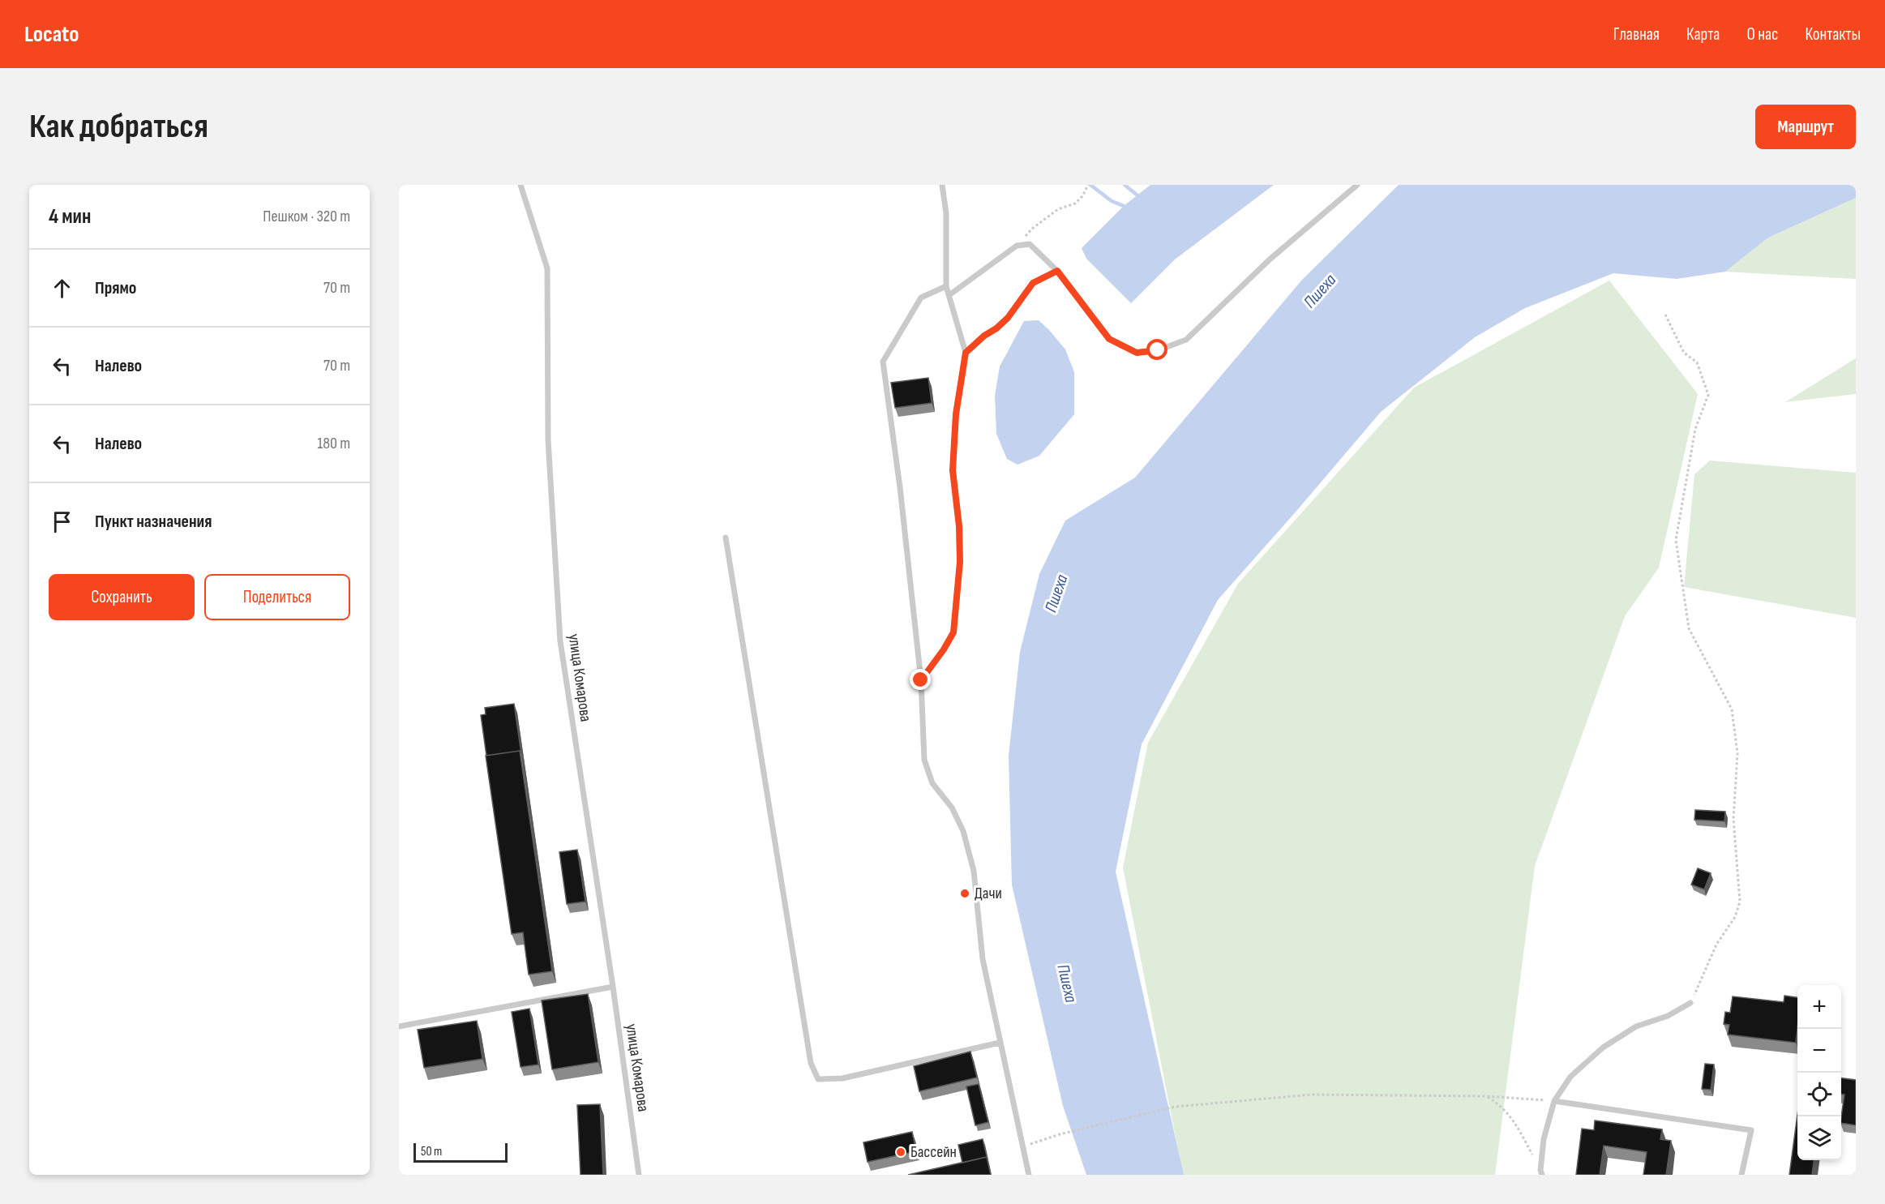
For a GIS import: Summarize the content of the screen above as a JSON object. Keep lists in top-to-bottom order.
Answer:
{
  "streets": {
    "lane": ["улица Комарова"]
  },
  "water": ["Пшеха"],
  "places": ["Дачи", "Бассейн"],
  "scale_bar": "50 m",
  "page": {
    "header": "Locato",
    "nav": [
      "Главная",
      "Карта",
      "О нас",
      "Контакты"
    ],
    "buttons": [
      "Маршрут",
      ["Сохранить", "Поделиться"]
    ],
    "title": "Как добраться",
    "heading": ["4 мин", "Пешком · 320 m"],
    "list": [
      ["Прямо", "70 m"],
      ["Налево", "70 m"],
      ["Налево", "180 m"],
      "Пункт назначения"
    ],
    "map_buttons": ["+", "−"],
    "scale": "50 m"
  }
}
